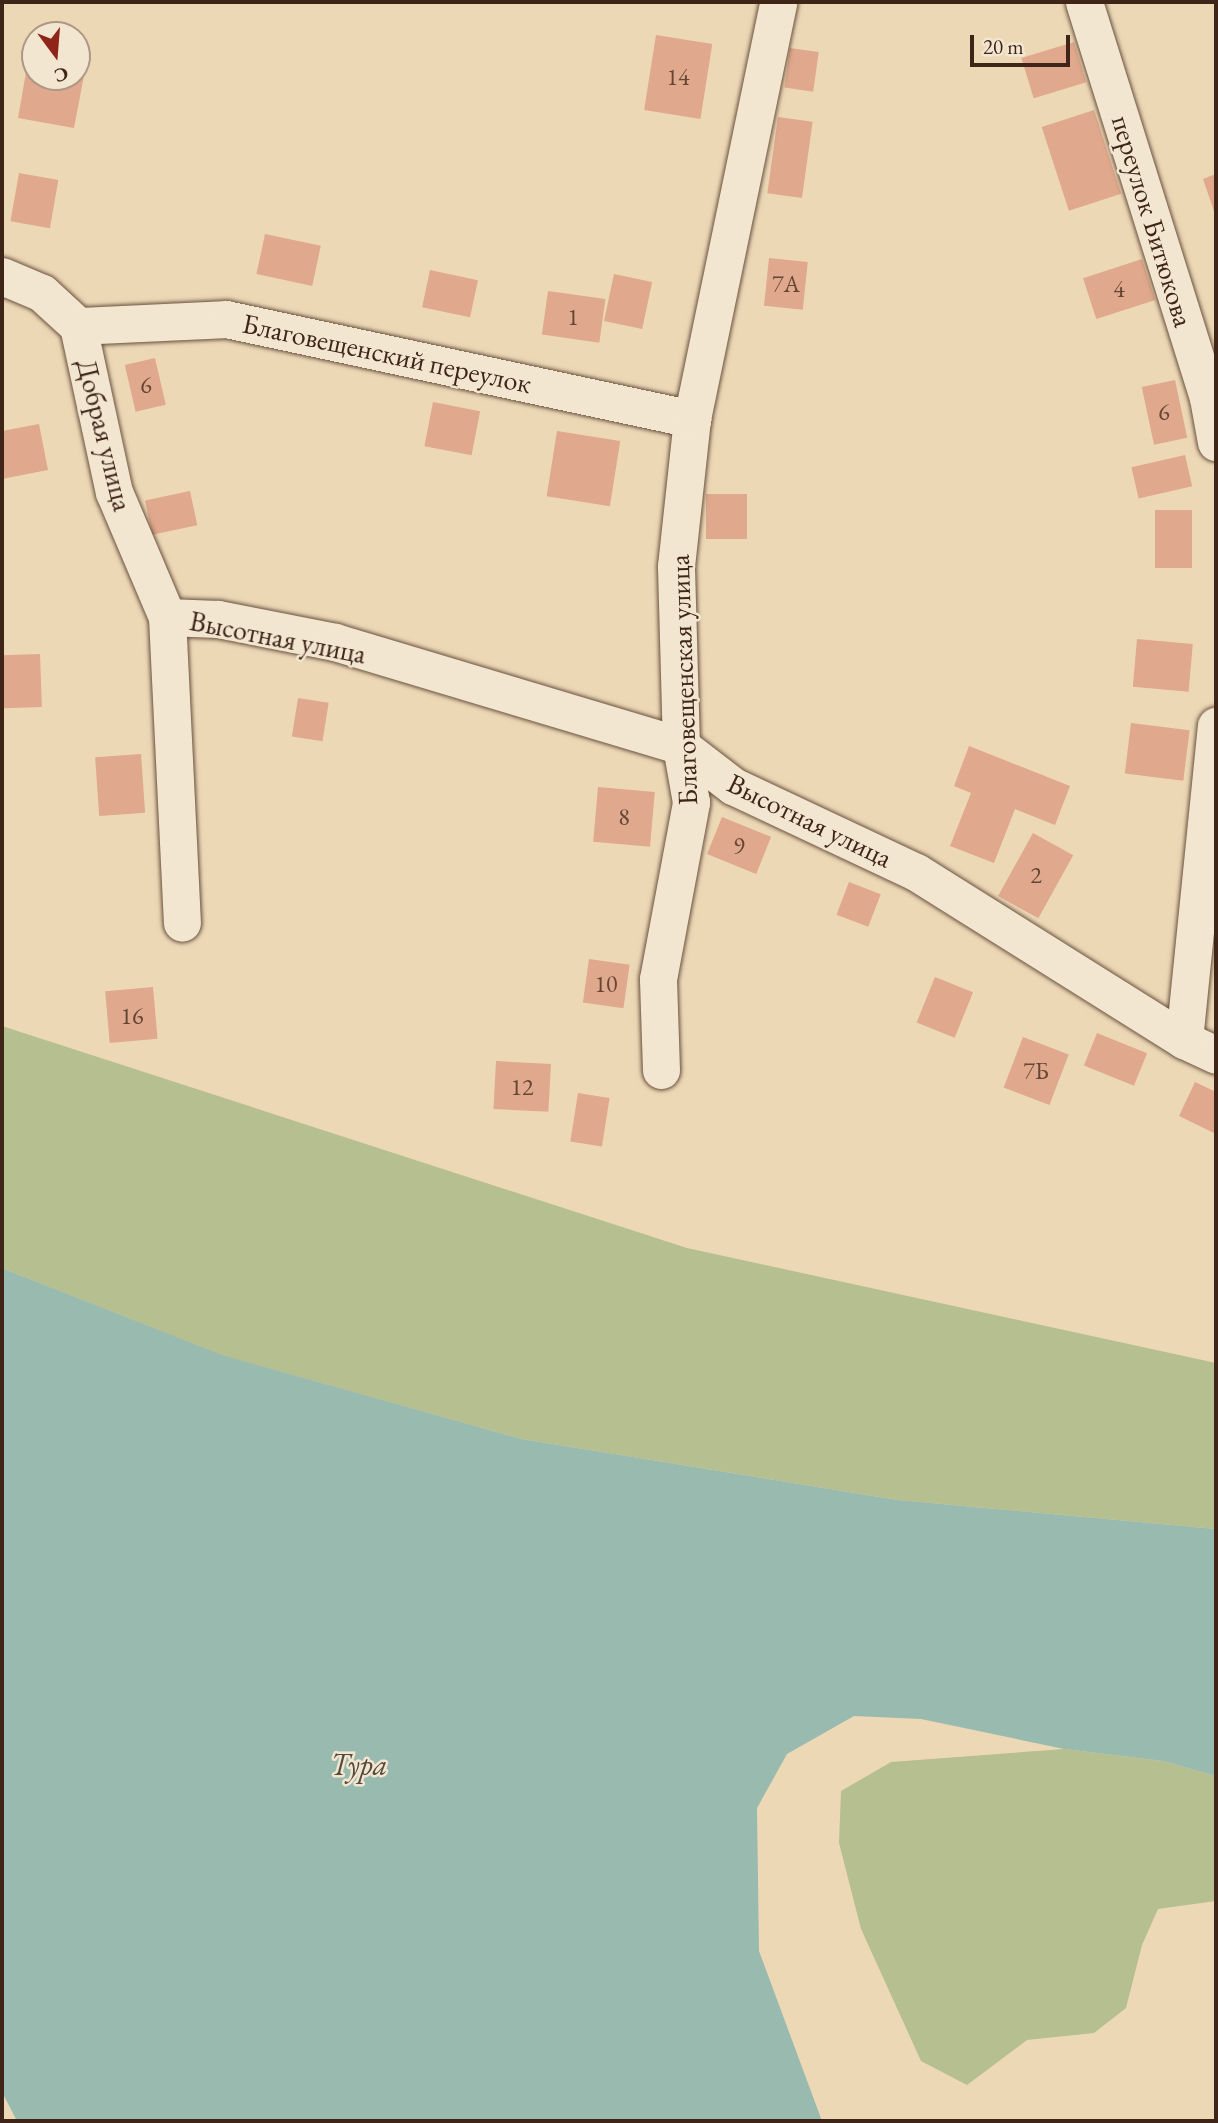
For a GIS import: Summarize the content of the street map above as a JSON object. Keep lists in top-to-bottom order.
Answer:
{
  "streets": {
    "street": [
      "переулок Битюкова",
      "Благовещенский переулок",
      "Добрая улица",
      "Высотная улица",
      "Благовещенская улица"
    ]
  },
  "crossings": [
    ["Благовещенский переулок", "Добрая улица"],
    ["Благовещенский переулок", "Благовещенская улица"],
    ["Добрая улица", "Высотная улица"],
    ["Высотная улица", "Благовещенская улица"]
  ],
  "water": ["Тура"],
  "house_numbers": [
    "14",
    "7А",
    "4",
    "1",
    "6",
    "6",
    "8",
    "9",
    "2",
    "10",
    "16",
    "7Б",
    "12"
  ],
  "scale_bar": "20 m",
  "north": "bottom"
}
